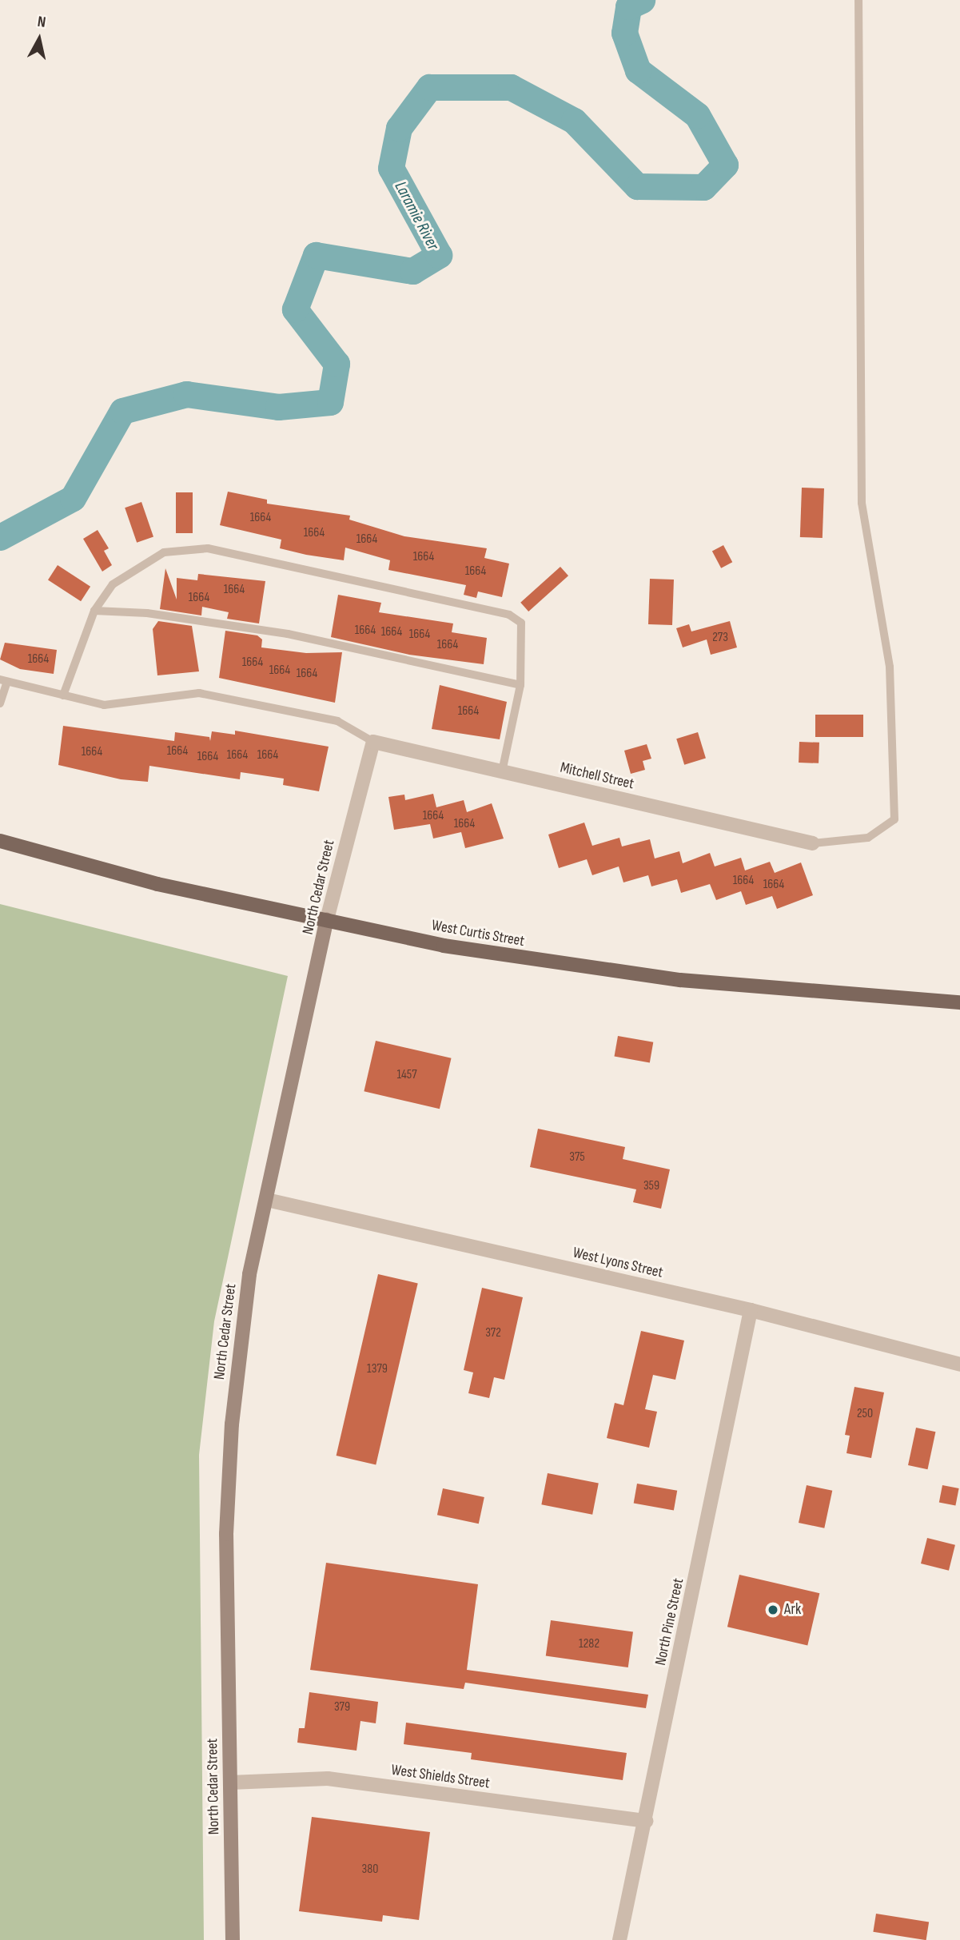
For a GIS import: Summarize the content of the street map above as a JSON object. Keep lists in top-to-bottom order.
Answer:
{
  "streets": {
    "main road": ["West Curtis Street"],
    "street": [
      "Mitchell Street",
      "North Cedar Street",
      "West Lyons Street",
      "North Pine Street",
      "West Shields Street"
    ]
  },
  "crossings": [
    ["Mitchell Street", "North Cedar Street"],
    ["North Cedar Street", "West Curtis Street"],
    ["North Cedar Street", "West Lyons Street"],
    ["North Cedar Street", "West Shields Street"],
    ["West Lyons Street", "North Pine Street"],
    ["North Pine Street", "West Shields Street"]
  ],
  "water": ["Laramie River"],
  "places": ["Ark"],
  "house_numbers": [
    "1664",
    "1664",
    "1664",
    "1664",
    "1664",
    "1664",
    "1664",
    "1664",
    "1664",
    "1664",
    "273",
    "1664",
    "1664",
    "1664",
    "1664",
    "1664",
    "1664",
    "1664",
    "1664",
    "1664",
    "1664",
    "1664",
    "1664",
    "1664",
    "1664",
    "1664",
    "1457",
    "375",
    "359",
    "372",
    "1379",
    "250",
    "1282",
    "379",
    "380"
  ],
  "north": "top"
}
